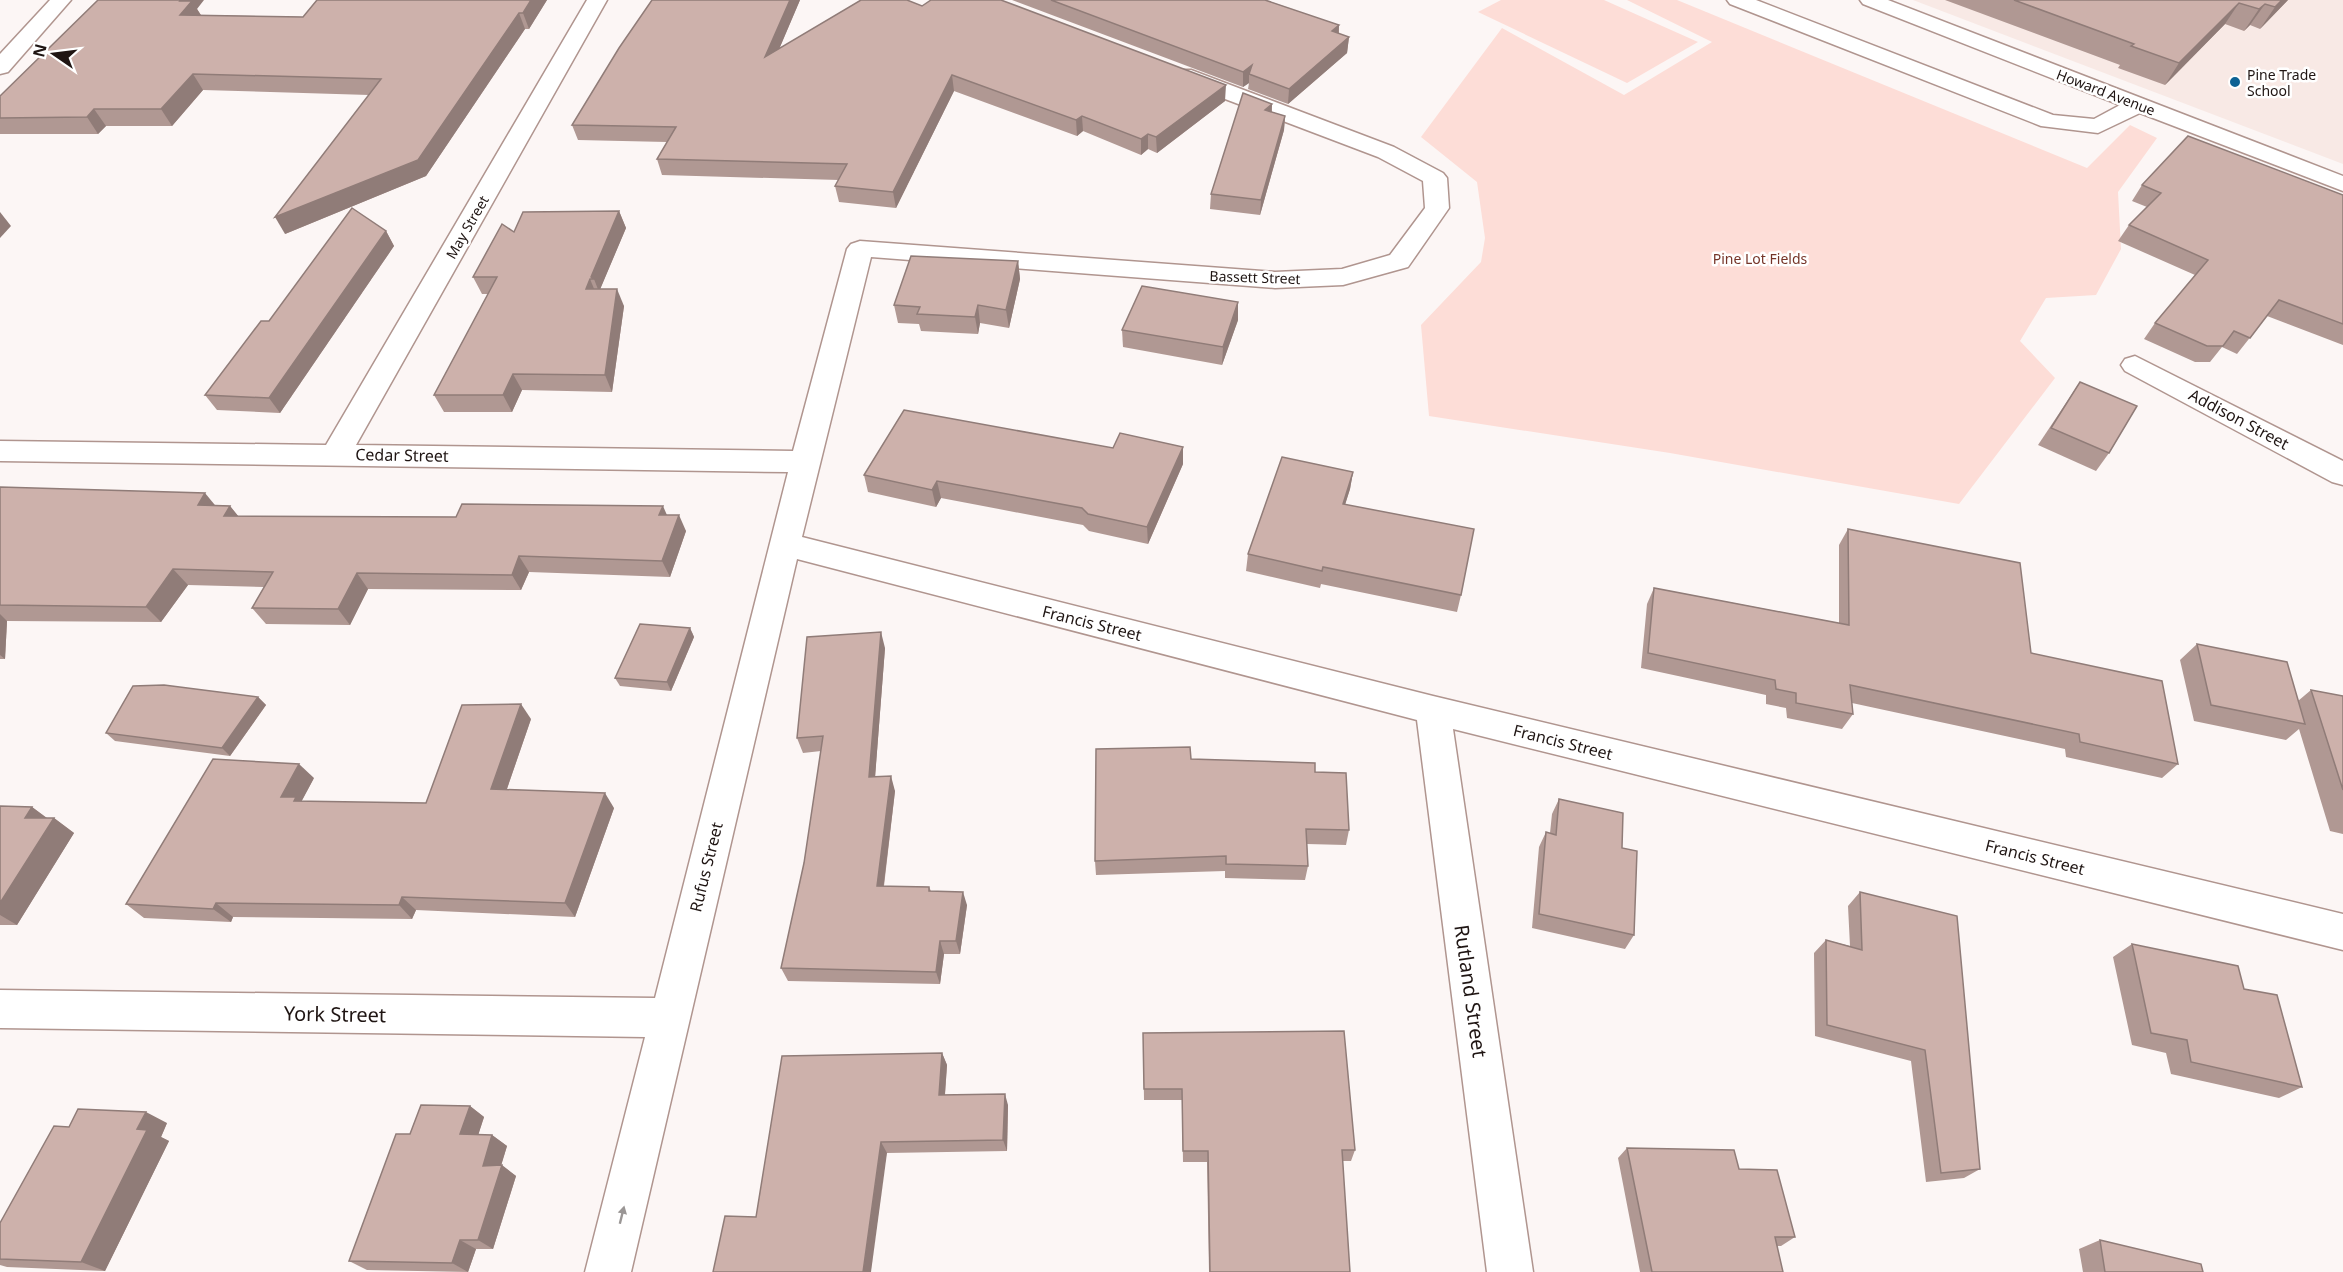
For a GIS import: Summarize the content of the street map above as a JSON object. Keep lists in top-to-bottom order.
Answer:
{
  "streets": {
    "street": [
      "Howard Avenue",
      "May Street",
      "Bassett Street",
      "Addison Street",
      "Cedar Street",
      "Francis Street",
      "Rufus Street",
      "Rutland Street",
      "York Street"
    ]
  },
  "crossings": [
    ["May Street", "Cedar Street"],
    ["Bassett Street", "Cedar Street"],
    ["Bassett Street", "Rufus Street"],
    ["Cedar Street", "Rufus Street"],
    ["Francis Street", "Rufus Street"],
    ["Francis Street", "Rutland Street"],
    ["Rufus Street", "York Street"]
  ],
  "parks": ["Pine Lot Fields"],
  "places": ["Pine Trade School"],
  "north": "left"
}
